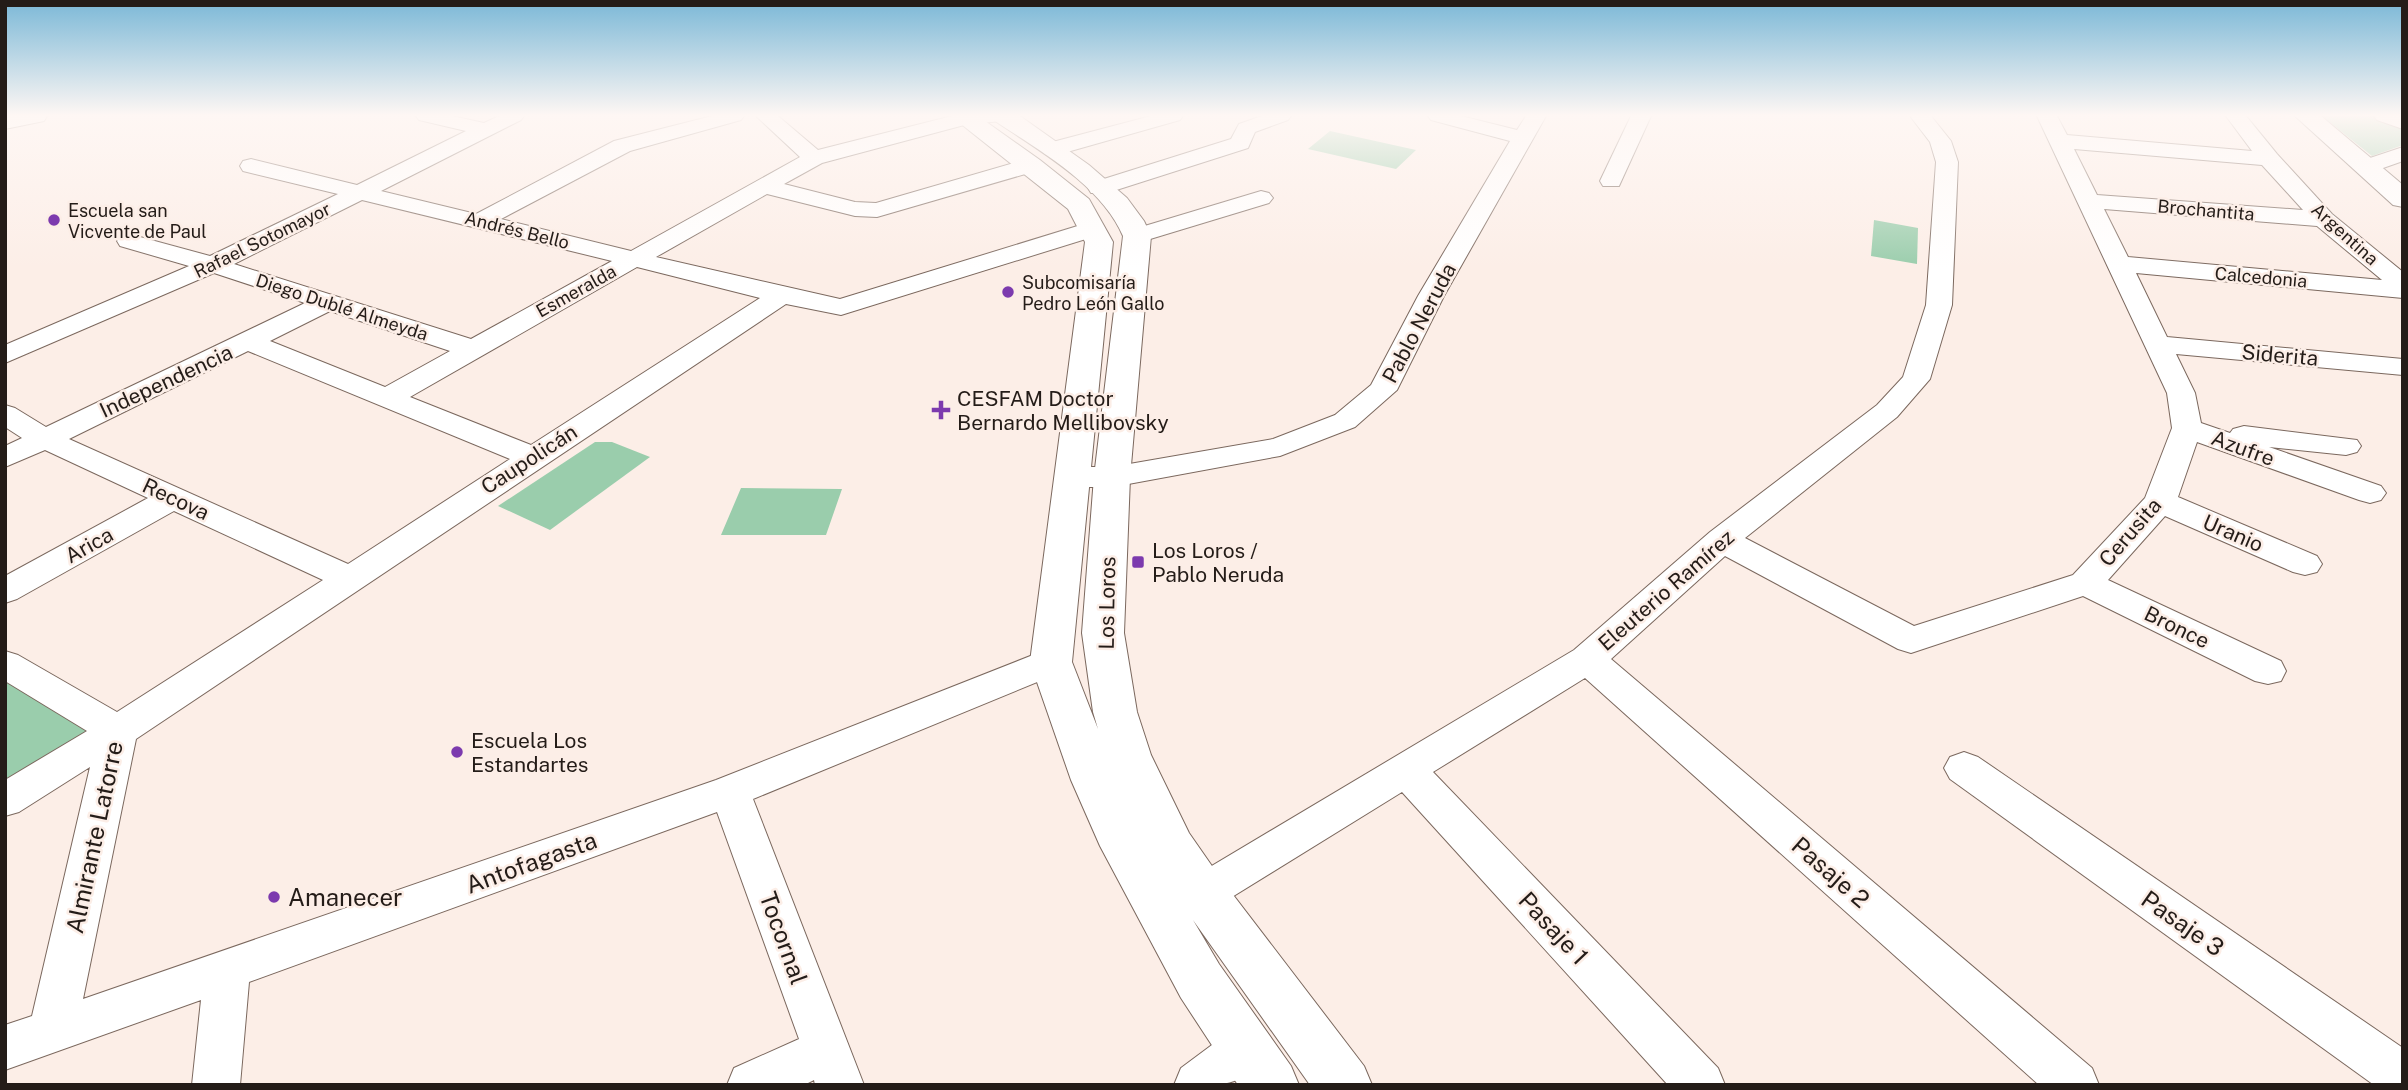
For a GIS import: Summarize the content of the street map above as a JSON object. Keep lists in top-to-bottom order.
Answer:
{
  "streets": {
    "main road": ["Los Loros"],
    "street": [
      "Brochantita",
      "Andrés Bello",
      "Argentina",
      "Rafael Sotomayor",
      "Calcedonia",
      "Esmeralda",
      "Diego Dublé Almeyda",
      "Pablo Neruda",
      "Siderita",
      "Independencia",
      "Azufre",
      "Caupolicán",
      "Recova",
      "Cerusita",
      "Uranio",
      "Arica",
      "Eleuterio Ramírez",
      "Bronce",
      "Almirante Latorre",
      "Antofagasta",
      "Pasaje 2",
      "Pasaje 3",
      "Pasaje 1",
      "Tocornal"
    ]
  },
  "crossings": [
    ["Brochantita", "Argentina"],
    ["Brochantita", "Cerusita"],
    ["Andrés Bello", "Rafael Sotomayor"],
    ["Andrés Bello", "Esmeralda"],
    ["Andrés Bello", "Caupolicán"],
    ["Argentina", "Calcedonia"],
    ["Rafael Sotomayor", "Diego Dublé Almeyda"],
    ["Calcedonia", "Cerusita"],
    ["Esmeralda", "Diego Dublé Almeyda"],
    ["Diego Dublé Almeyda", "Independencia"],
    ["Pablo Neruda", "Los Loros"],
    ["Siderita", "Cerusita"],
    ["Independencia", "Recova"],
    ["Azufre", "Cerusita"],
    ["Caupolicán", "Recova"],
    ["Caupolicán", "Almirante Latorre"],
    ["Recova", "Arica"],
    ["Cerusita", "Uranio"],
    ["Cerusita", "Eleuterio Ramírez"],
    ["Cerusita", "Bronce"],
    ["Eleuterio Ramírez", "Los Loros"],
    ["Eleuterio Ramírez", "Pasaje 2"],
    ["Eleuterio Ramírez", "Pasaje 1"],
    ["Los Loros", "Antofagasta"],
    ["Almirante Latorre", "Antofagasta"],
    ["Antofagasta", "Tocornal"]
  ],
  "places": {
    "other": [
      "Escuela san Vicvente de Paul",
      "Subcomisaría Pedro León Gallo",
      "Escuela Los Estandartes",
      "Amanecer"
    ],
    "health": ["CESFAM Doctor Bernardo Mellibovsky"],
    "transit": ["Los Loros / Pablo Neruda"]
  }
}
